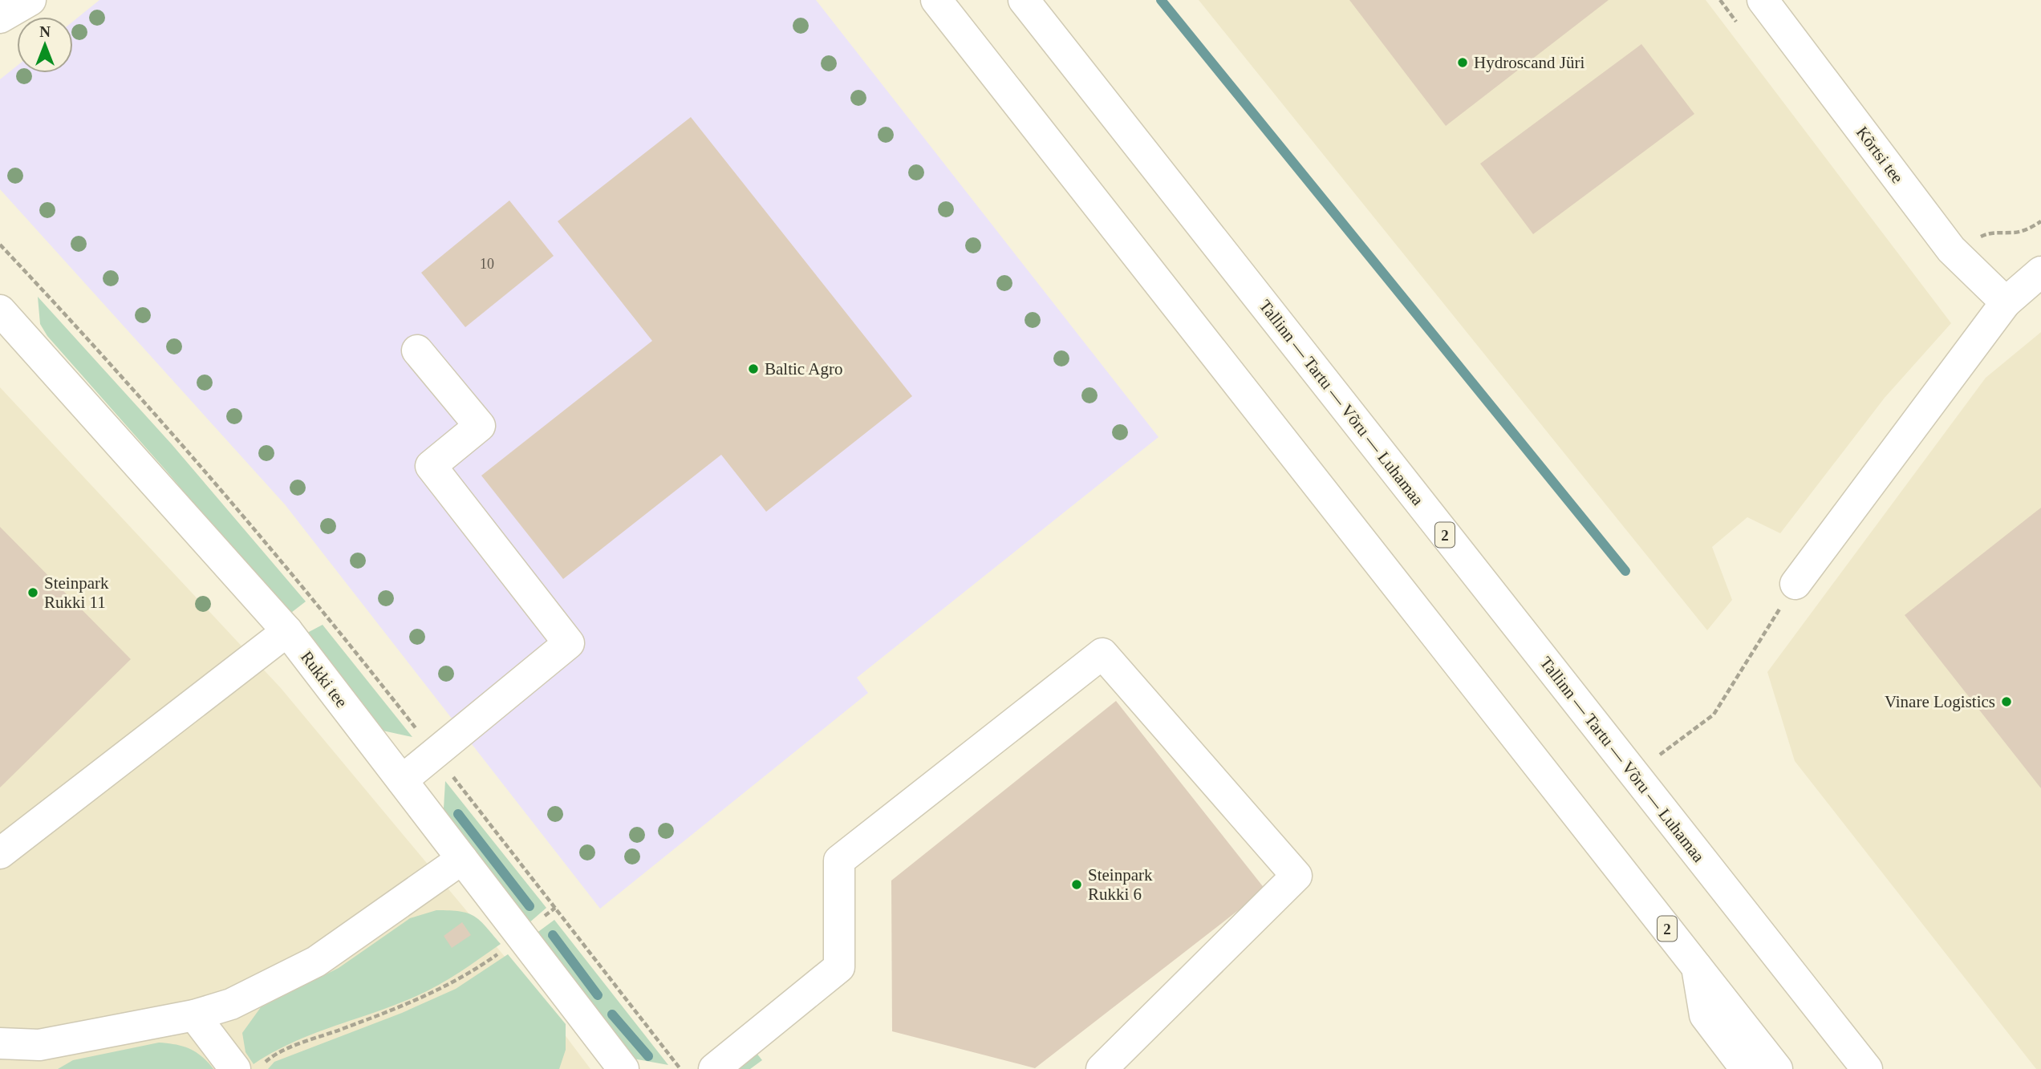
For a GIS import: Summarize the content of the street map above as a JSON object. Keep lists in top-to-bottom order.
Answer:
{
  "streets": {
    "main road": [
      "Kõrtsi tee",
      "Tallinn — Tartu — Võru — Luhamaa",
      "2",
      "Rukki tee"
    ]
  },
  "places": [
    "Hydroscand Jüri",
    "Baltic Agro",
    "Steinpark Rukki 11",
    "Vinare Logistics",
    "Steinpark Rukki 6"
  ],
  "house_numbers": ["10"],
  "north": "top"
}
